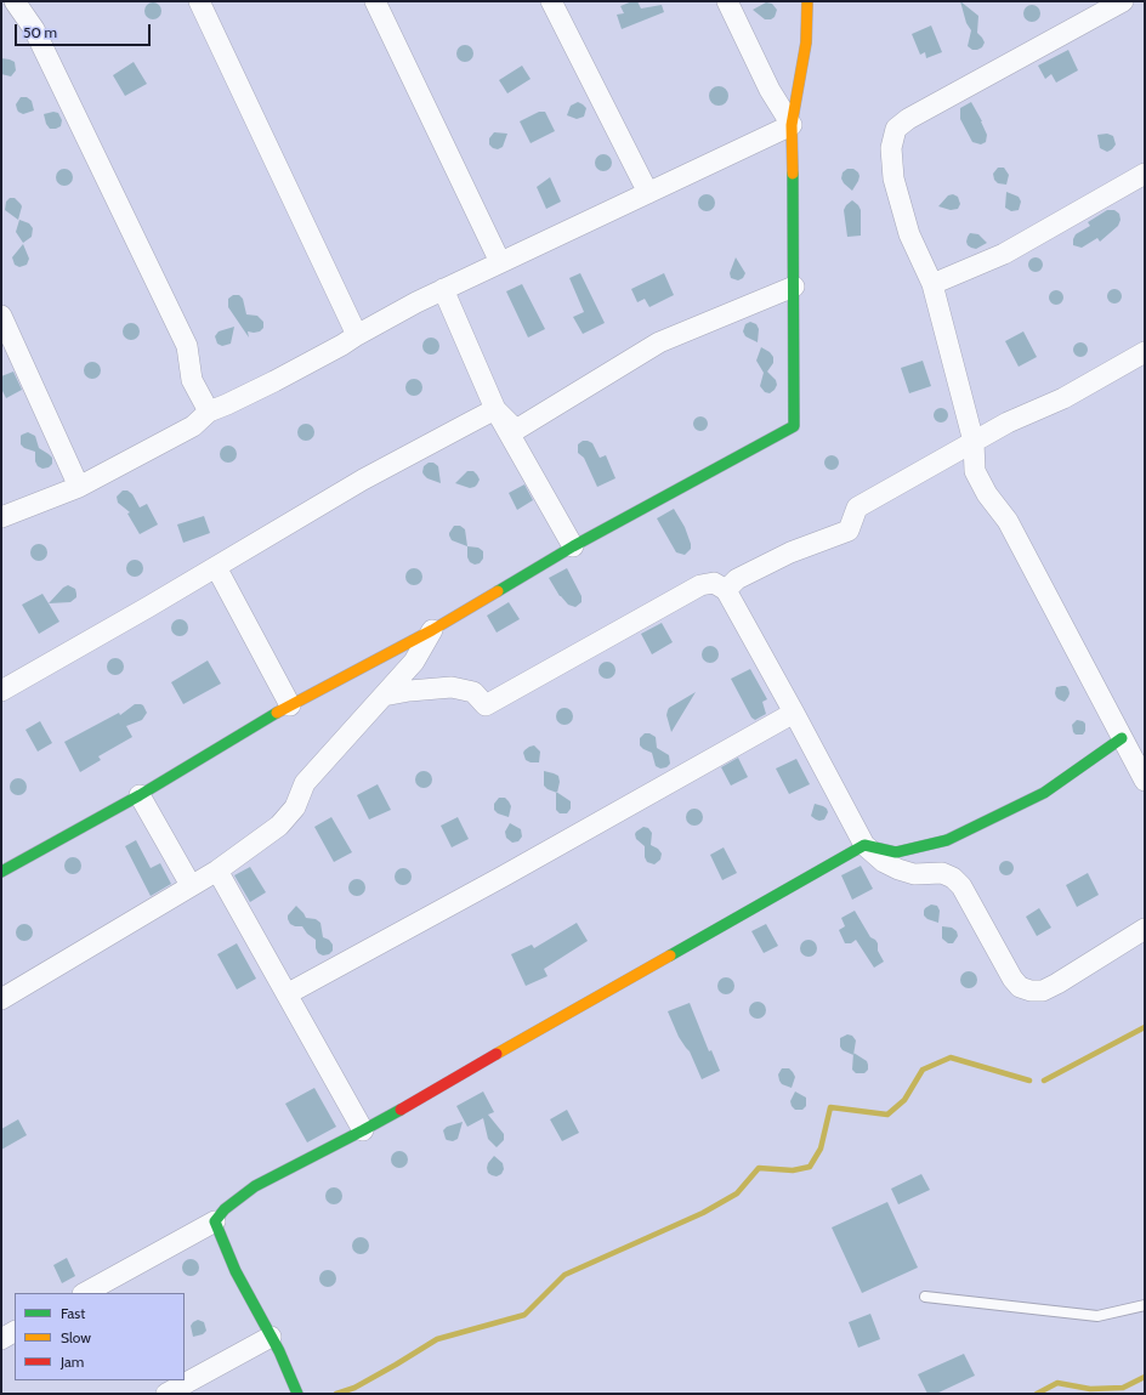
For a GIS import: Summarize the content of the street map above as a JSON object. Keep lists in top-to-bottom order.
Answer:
{
  "legend": ["Fast", "Slow", "Jam"],
  "scale_bar": "50 m"
}
